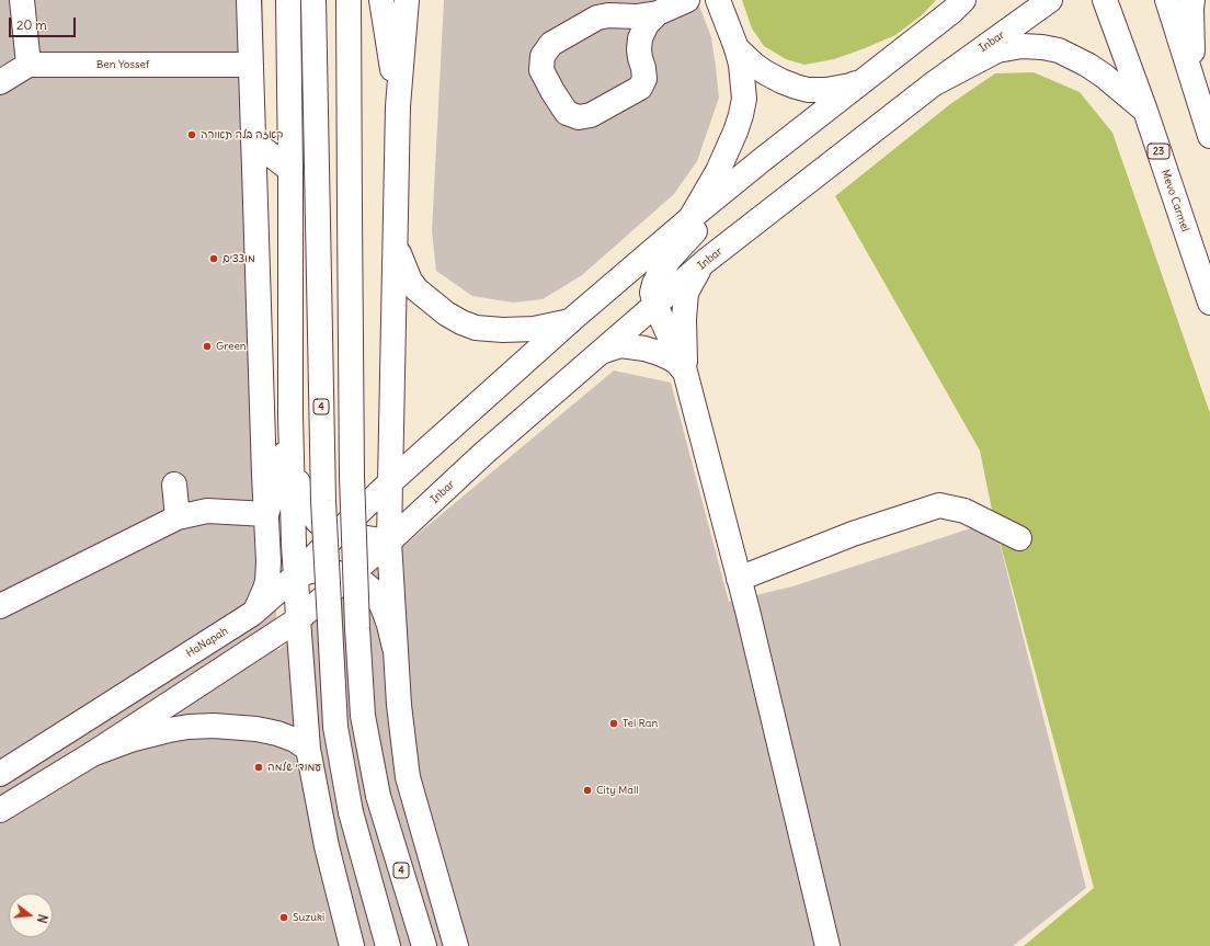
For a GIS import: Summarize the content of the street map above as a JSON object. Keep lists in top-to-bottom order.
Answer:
{
  "streets": {
    "main road": [
      "Inbar",
      "Ben Yossef",
      "23",
      "Mevo Carmel",
      "4",
      "HaNapah"
    ]
  },
  "places": [
    "קאזה בלה תאורה",
    "מוצצים",
    "Green",
    "Tel Ran",
    "עמודי שלמה",
    "City Mall",
    "Suzuki"
  ],
  "scale_bar": "20 m",
  "north": "right"
}
